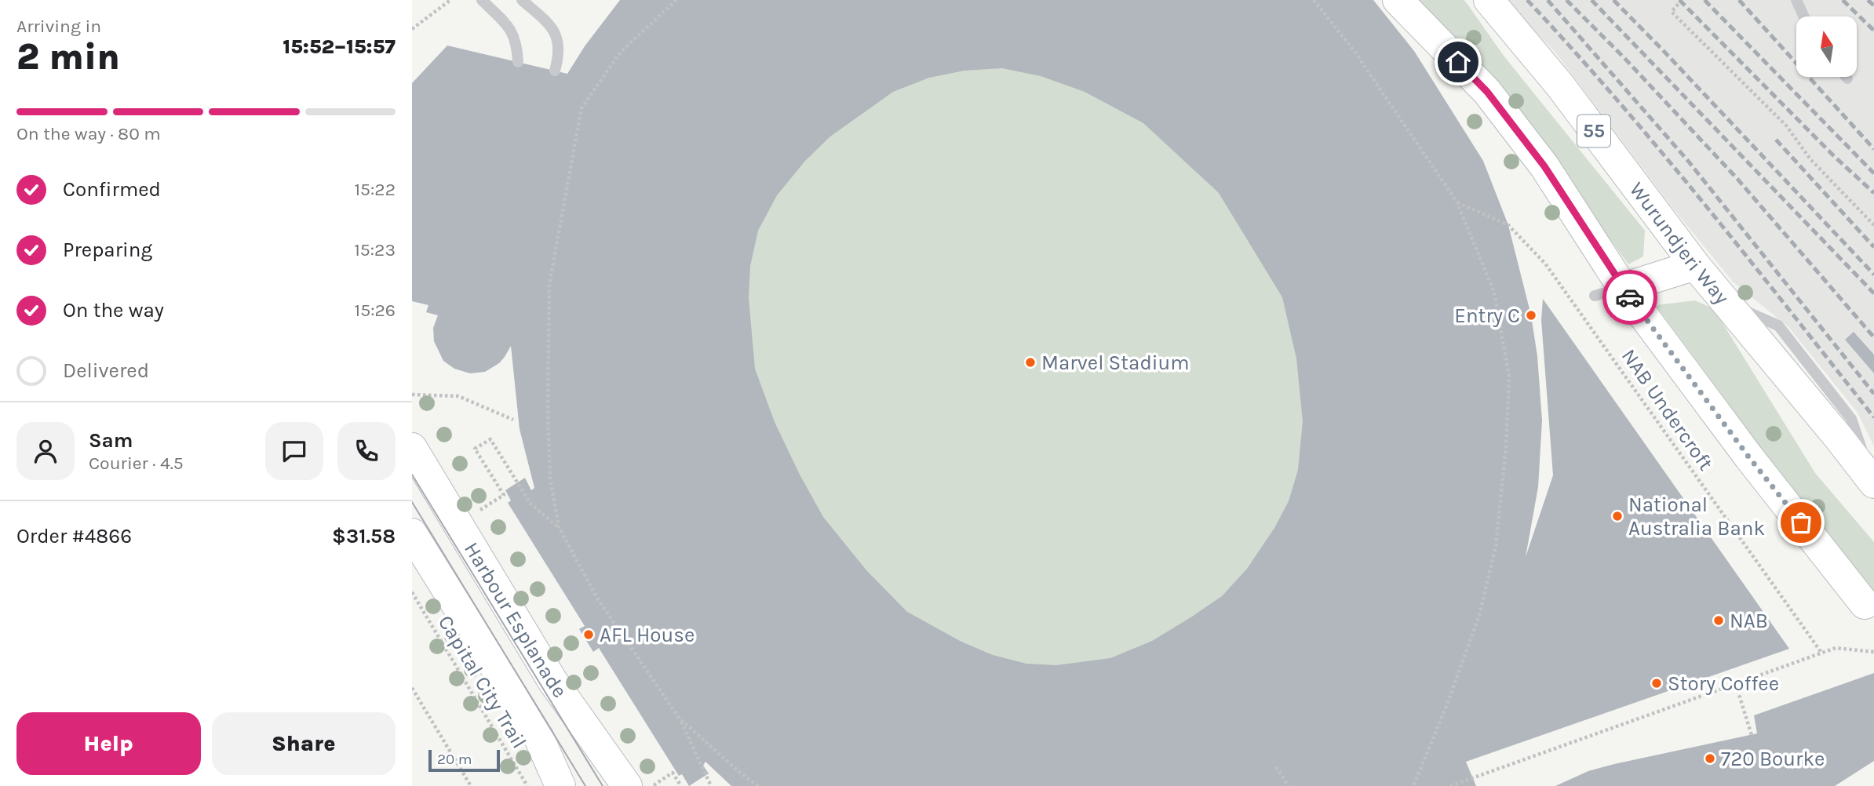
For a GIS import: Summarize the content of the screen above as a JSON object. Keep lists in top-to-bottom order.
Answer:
{
  "streets": {
    "main road": ["55", "Wurundjeri Way", "Harbour Esplanade"],
    "path": ["NAB Undercroft", "Capital City Trail"]
  },
  "places": [
    "Entry C",
    "Marvel Stadium",
    "National Australia Bank",
    "NAB",
    "AFL House",
    "Story Coffee",
    "720 Bourke"
  ],
  "scale_bar": "20 m",
  "north": "top",
  "page": {
    "heading": ["2 min", "Arriving in", "15:52–15:57"],
    "panel": [
      "Sam",
      "Courier · 4.5",
      "Order #4866",
      "$31.58"
    ],
    "bar": "On the way · 80 m",
    "list": [
      ["Confirmed", "15:22"],
      ["Preparing", "15:23"],
      ["On the way", "15:26"],
      "Delivered"
    ],
    "buttons": ["Help", "Share"],
    "scale": "20 m"
  }
}
